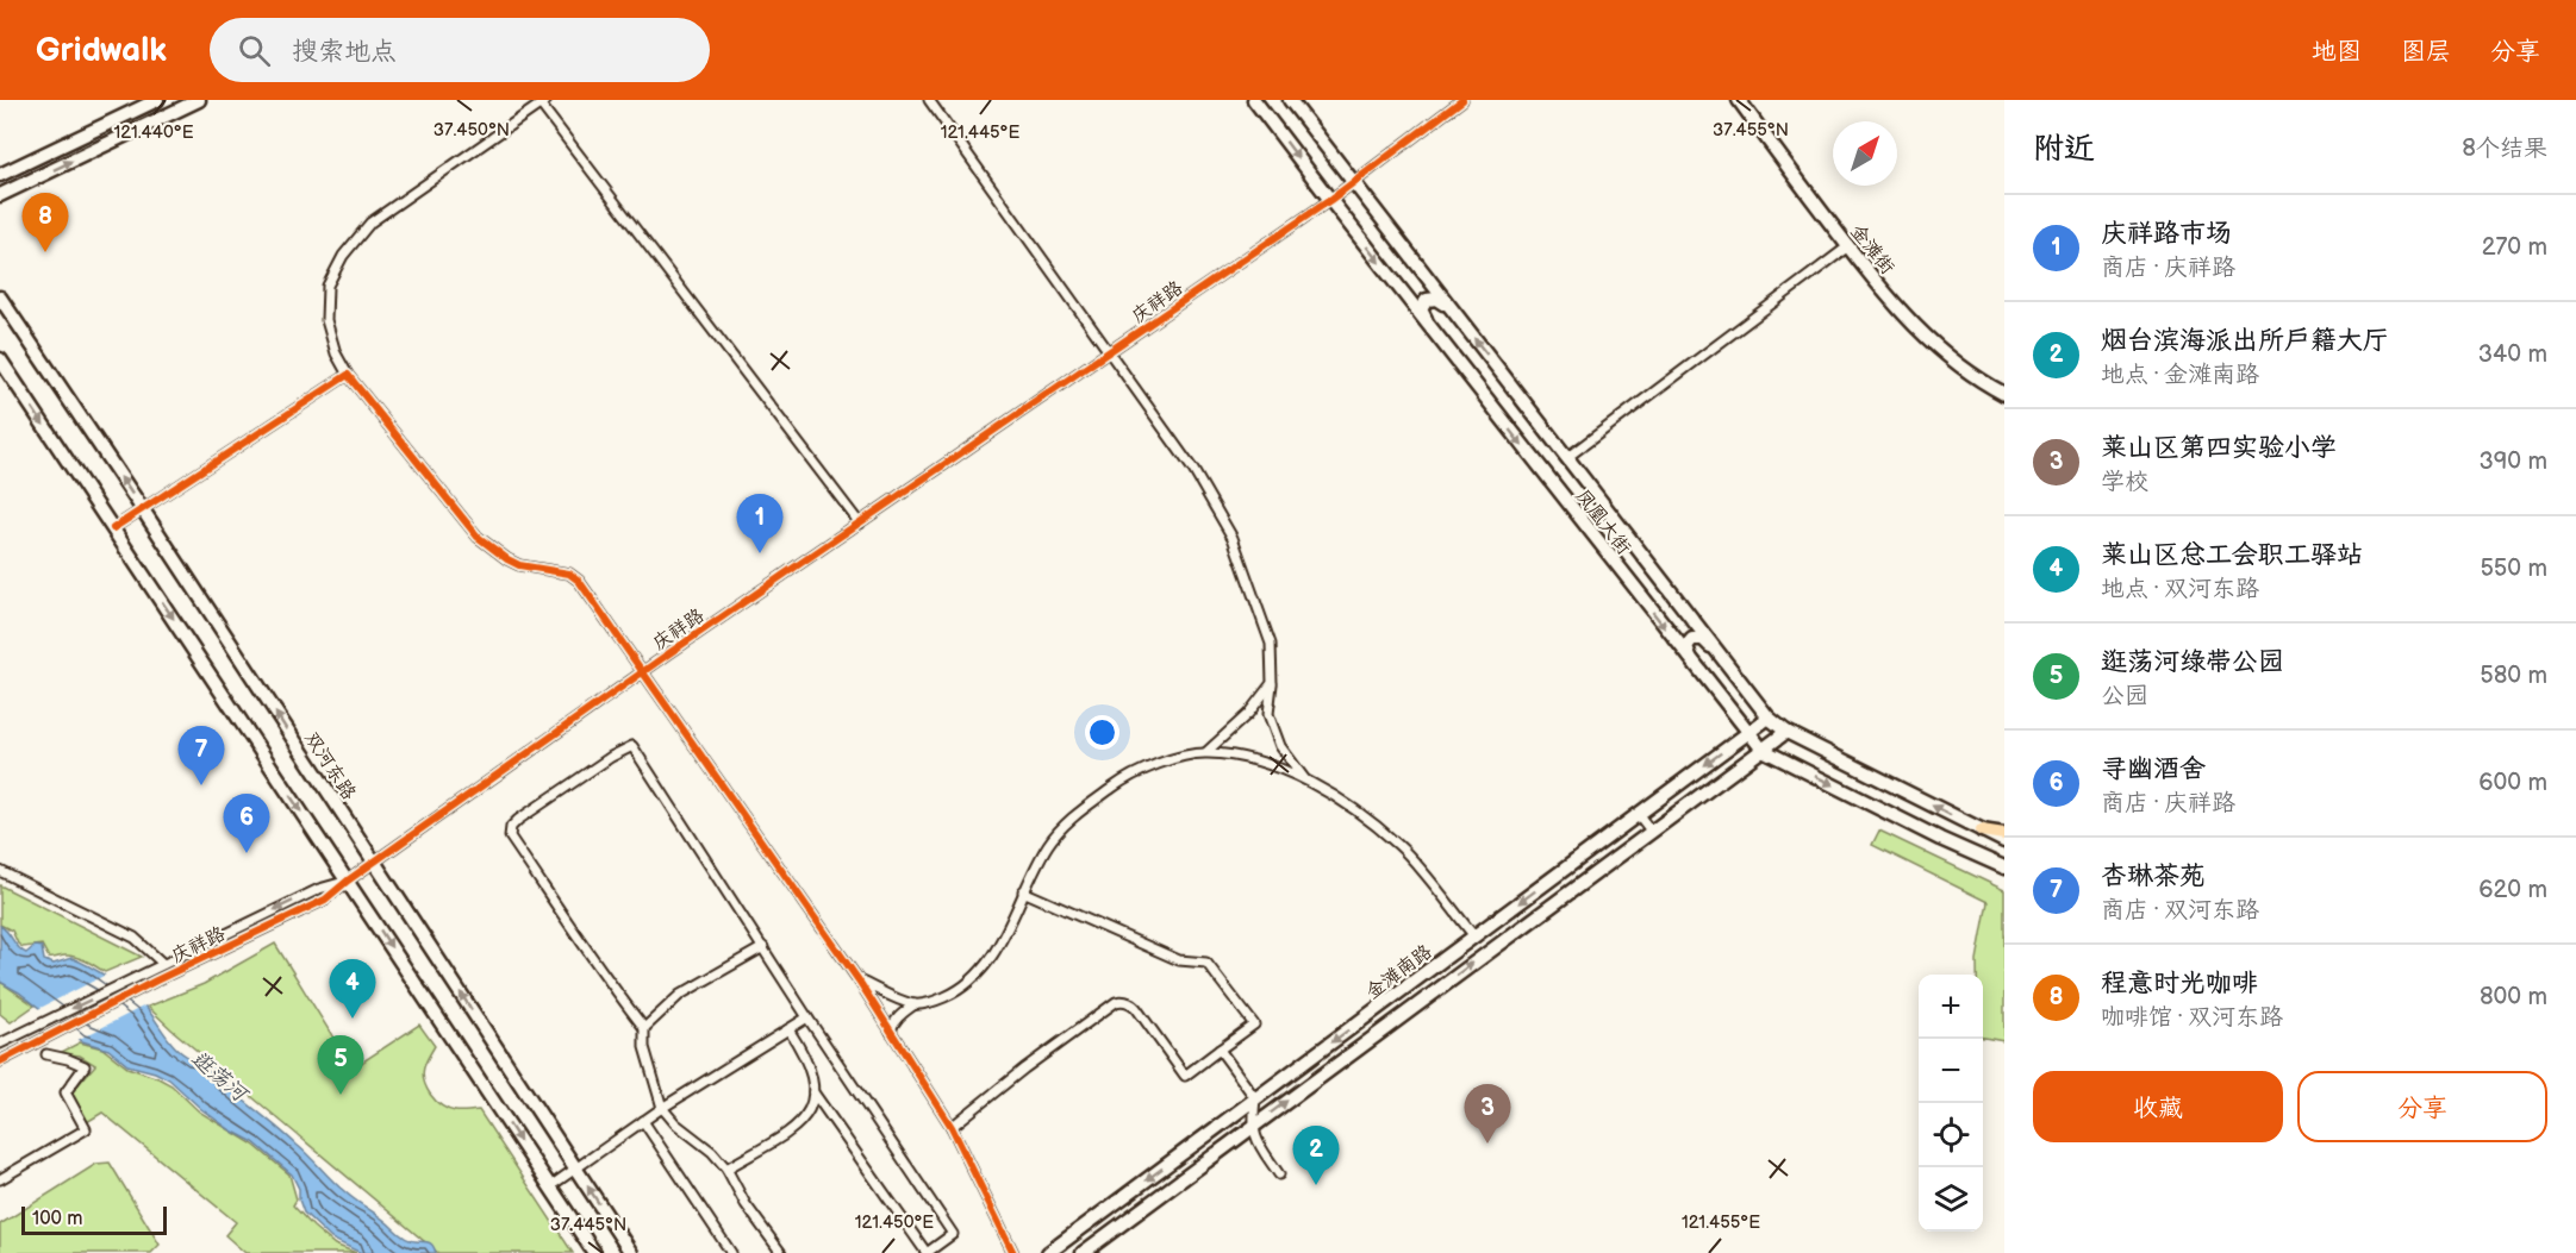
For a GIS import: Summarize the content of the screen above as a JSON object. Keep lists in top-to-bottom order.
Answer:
{
  "streets": {
    "street": [
      "金滩街",
      "庆祥路",
      "凤凰大街",
      "双河东路",
      "金滩南路"
    ]
  },
  "crossings": [
    ["庆祥路", "凤凰大街"],
    ["庆祥路", "双河东路"],
    ["凤凰大街", "金滩南路"]
  ],
  "water": ["逛荡河"],
  "scale_bar": "100 m",
  "north": "top right",
  "page": {
    "header": "Gridwalk",
    "search": "搜索地点",
    "nav": ["地图", "图层", "分享"],
    "heading": ["附近", "8个结果"],
    "pins": [
      "8",
      "1",
      "7",
      "6",
      "4",
      "5",
      "3",
      "2"
    ],
    "list": [
      {
        "mark": "1",
        "name": "庆祥路市场",
        "note": "商店 · 庆祥路",
        "value": "270 m"
      },
      {
        "mark": "2",
        "name": "烟台滨海派出所户籍大厅",
        "note": "地点 · 金滩南路",
        "value": "340 m"
      },
      {
        "mark": "3",
        "name": "莱山区第四实验小学",
        "note": "学校",
        "value": "390 m"
      },
      {
        "mark": "4",
        "name": "莱山区总工会职工驿站",
        "note": "地点 · 双河东路",
        "value": "550 m"
      },
      {
        "mark": "5",
        "name": "逛荡河绿带公园",
        "note": "公园",
        "value": "580 m"
      },
      {
        "mark": "6",
        "name": "寻幽酒舍",
        "note": "商店 · 庆祥路",
        "value": "600 m"
      },
      {
        "mark": "7",
        "name": "杏琳茶苑",
        "note": "商店 · 双河东路",
        "value": "620 m"
      },
      {
        "mark": "8",
        "name": "程意时光咖啡",
        "note": "咖啡馆 · 双河东路",
        "value": "800 m"
      }
    ],
    "map_buttons": ["+", "−"],
    "buttons": ["收藏", "分享"],
    "scale": "100 m"
  },
  "coordinates": [
    "37.450°N",
    "37.455°N",
    "121.440°E",
    "121.445°E",
    "121.450°E",
    "121.455°E",
    "37.445°N"
  ]
}
